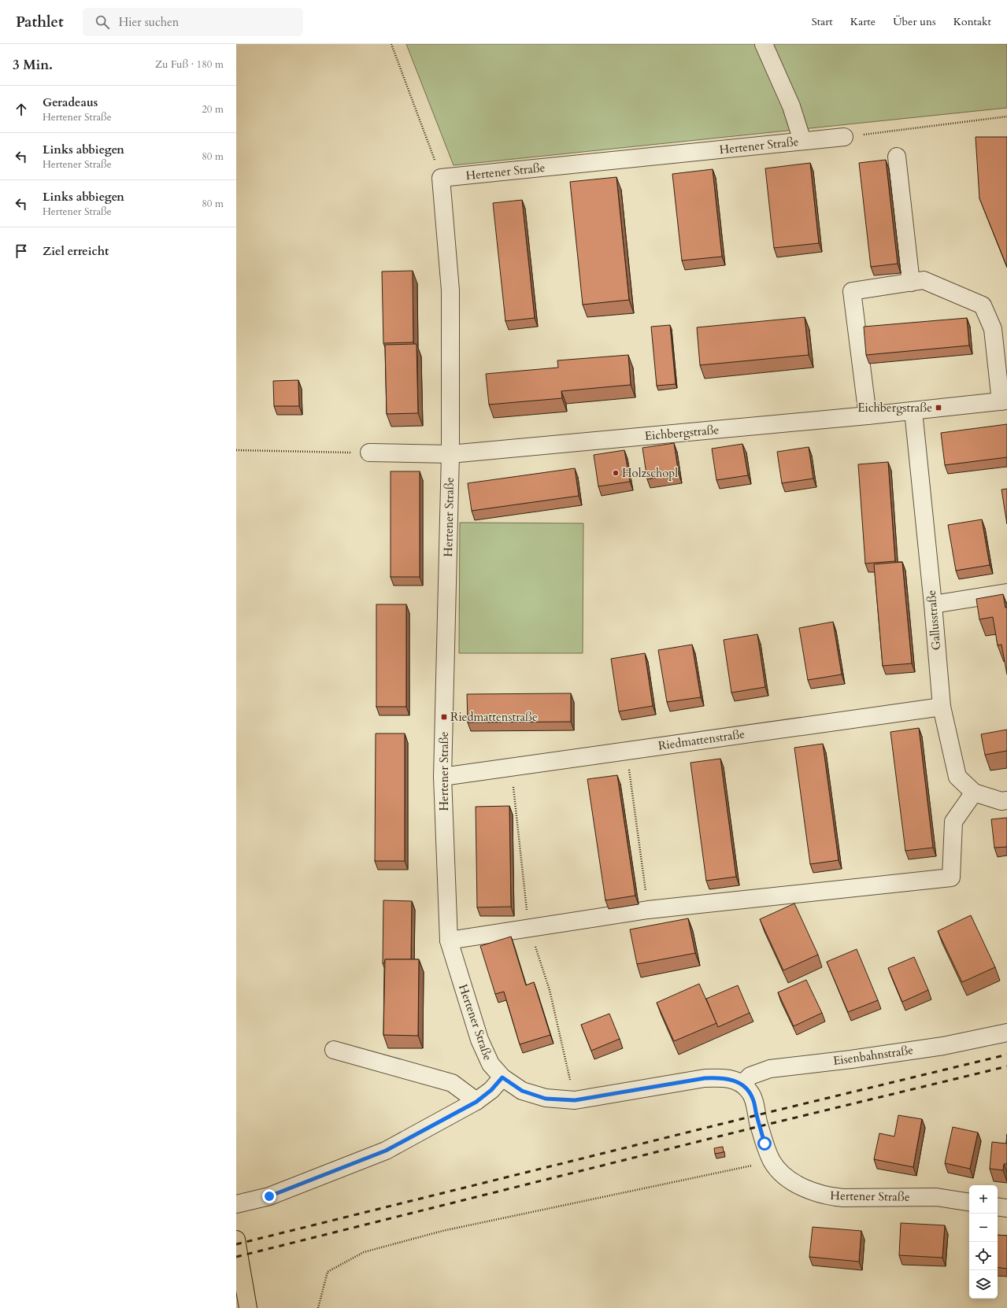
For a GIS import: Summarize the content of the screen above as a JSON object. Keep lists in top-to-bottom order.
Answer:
{
  "streets": {
    "street": [
      "Hertener Straße",
      "Eichbergstraße",
      "Gallusstraße",
      "Riedmattenstraße",
      "Eisenbahnstraße"
    ]
  },
  "crossings": [
    ["Hertener Straße", "Eichbergstraße"],
    ["Hertener Straße", "Riedmattenstraße"],
    ["Hertener Straße", "Eisenbahnstraße"],
    ["Eichbergstraße", "Gallusstraße"],
    ["Gallusstraße", "Riedmattenstraße"]
  ],
  "places": {
    "transit": ["Eichbergstraße", "Riedmattenstraße"],
    "other": ["Holzschopl"]
  },
  "page": {
    "header": "Pathlet",
    "search": "Hier suchen",
    "nav": [
      "Start",
      "Karte",
      "Über uns",
      "Kontakt"
    ],
    "heading": ["3 Min.", "Zu Fuß · 180 m"],
    "list": [
      ["Geradeaus", "Hertener Straße", "20 m"],
      ["Links abbiegen", "Hertener Straße", "80 m"],
      ["Links abbiegen", "Hertener Straße", "80 m"],
      "Ziel erreicht"
    ],
    "map_buttons": ["+", "−"]
  }
}
